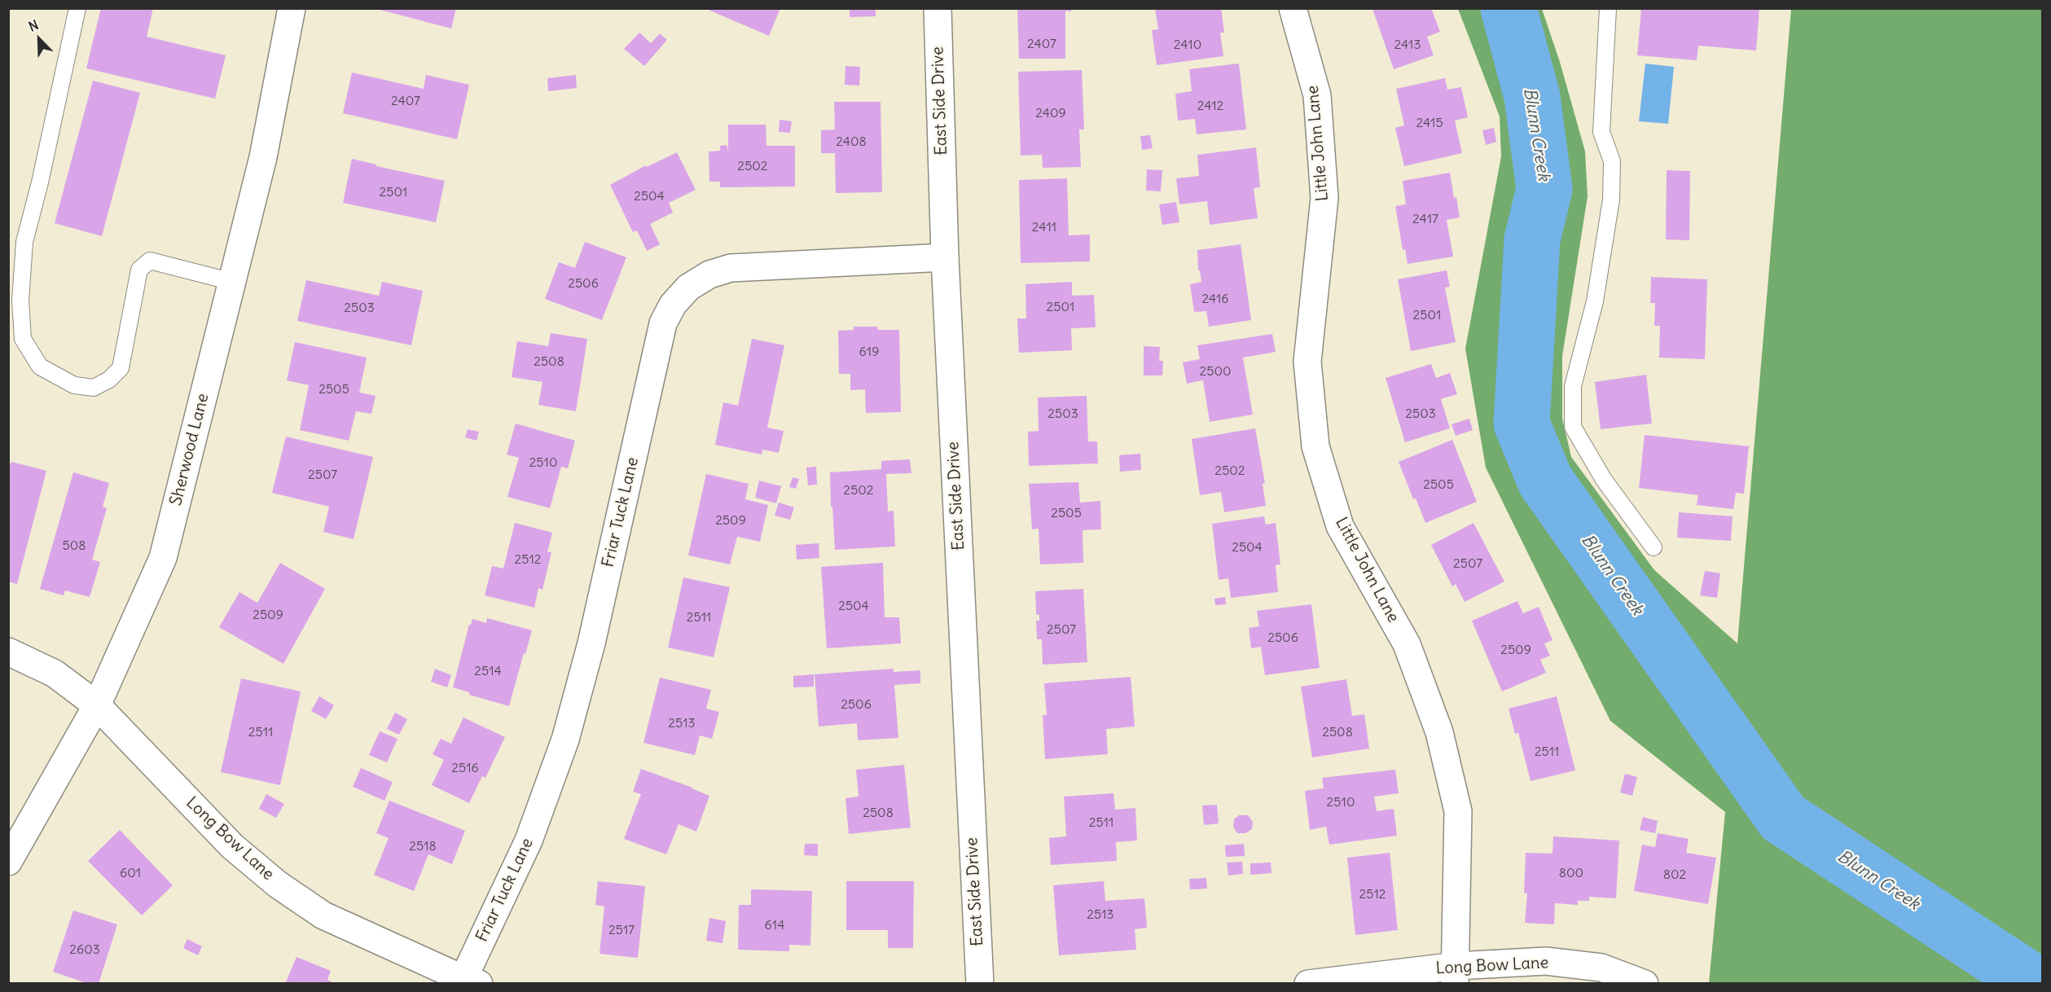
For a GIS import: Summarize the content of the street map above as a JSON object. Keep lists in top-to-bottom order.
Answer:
{
  "streets": {
    "street": [
      "East Side Drive",
      "Little John Lane",
      "Sherwood Lane",
      "Friar Tuck Lane",
      "Long Bow Lane"
    ]
  },
  "crossings": [
    ["East Side Drive", "Friar Tuck Lane"],
    ["Little John Lane", "Long Bow Lane"],
    ["Sherwood Lane", "Long Bow Lane"],
    ["Friar Tuck Lane", "Long Bow Lane"]
  ],
  "water": ["Blunn Creek"],
  "house_numbers": [
    "2407",
    "2410",
    "2413",
    "2407",
    "2412",
    "2409",
    "2415",
    "2408",
    "2502",
    "2501",
    "2504",
    "2417",
    "2411",
    "2506",
    "2416",
    "2501",
    "2503",
    "2501",
    "619",
    "2508",
    "2500",
    "2505",
    "2503",
    "2503",
    "2510",
    "2502",
    "2507",
    "2505",
    "2502",
    "2505",
    "2509",
    "508",
    "2504",
    "2512",
    "2507",
    "2504",
    "2509",
    "2511",
    "2507",
    "2506",
    "2509",
    "2514",
    "2506",
    "2513",
    "2511",
    "2508",
    "2511",
    "2516",
    "2510",
    "2508",
    "2511",
    "2518",
    "601",
    "800",
    "802",
    "2512",
    "2513",
    "614",
    "2517",
    "2603"
  ],
  "north": "top left"
}
